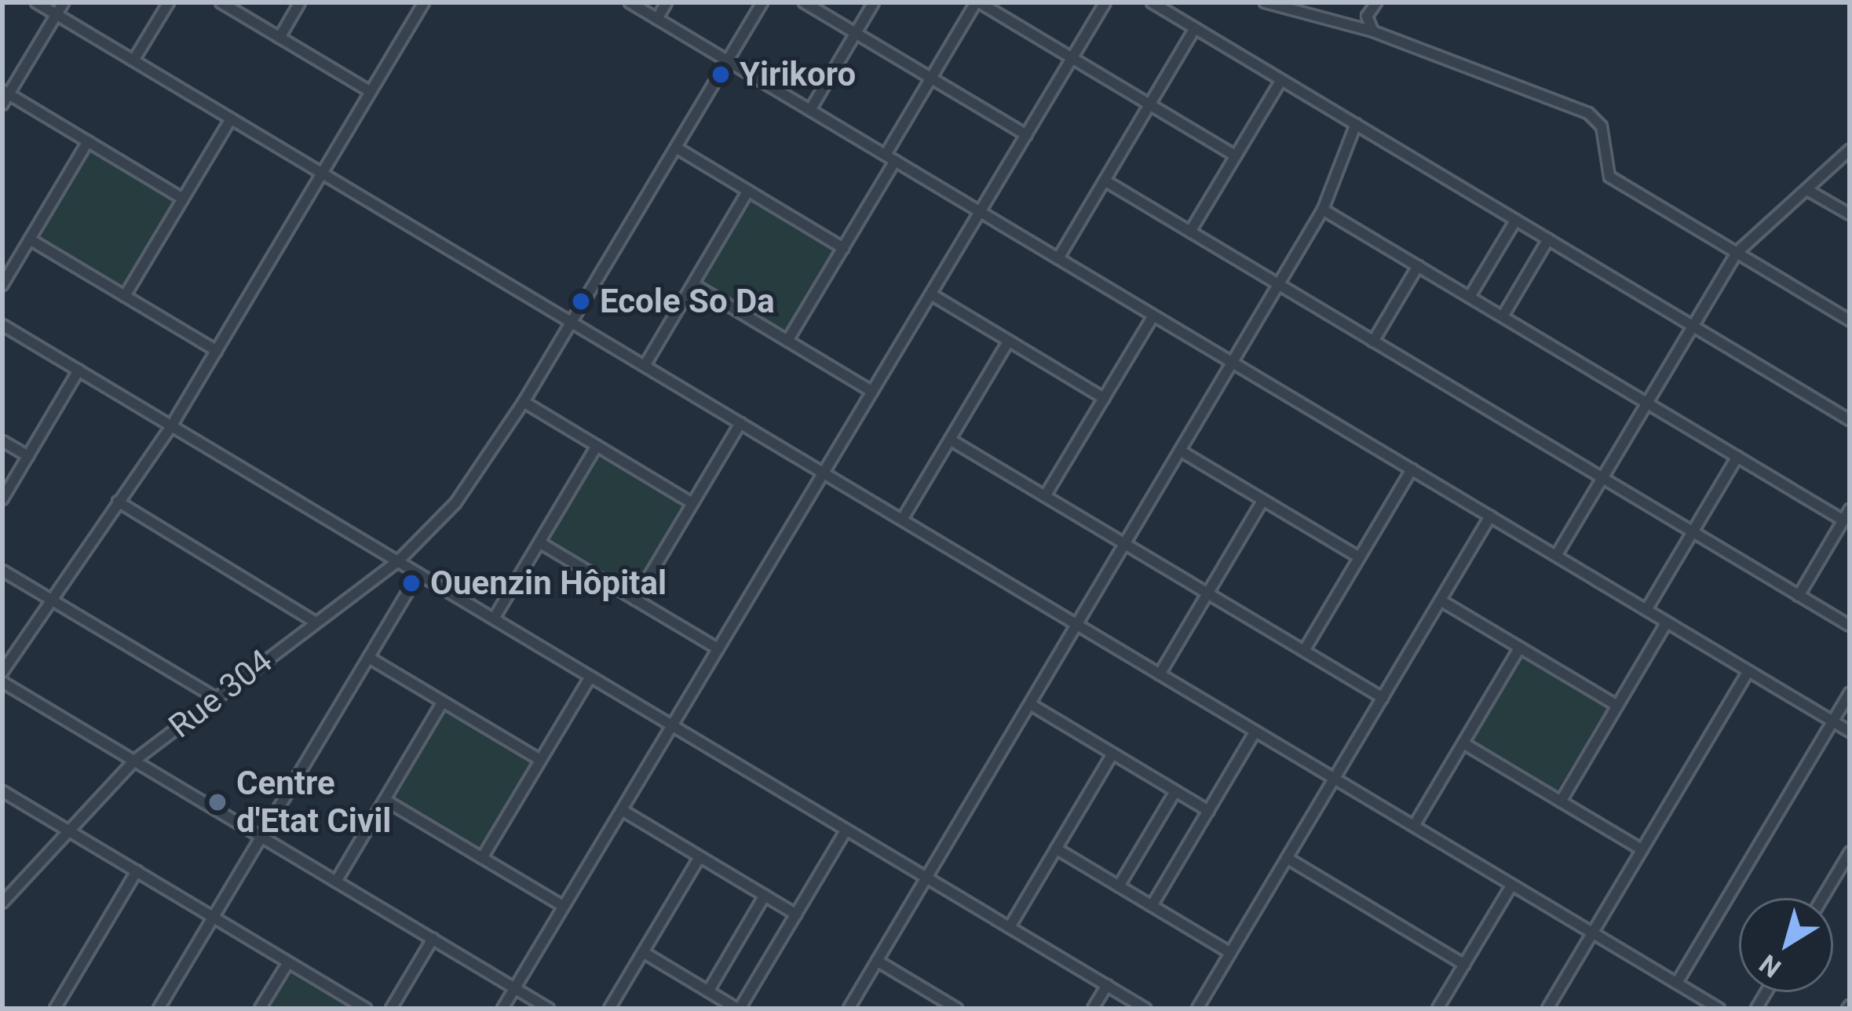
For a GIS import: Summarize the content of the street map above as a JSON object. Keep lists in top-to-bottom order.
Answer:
{
  "streets": {
    "street": ["Rue 304"]
  },
  "places": [
    "Yirikoro",
    "Ecole So Da",
    "Ouenzin Hôpital",
    "Centre d'Etat Civil"
  ],
  "north": "bottom left"
}
